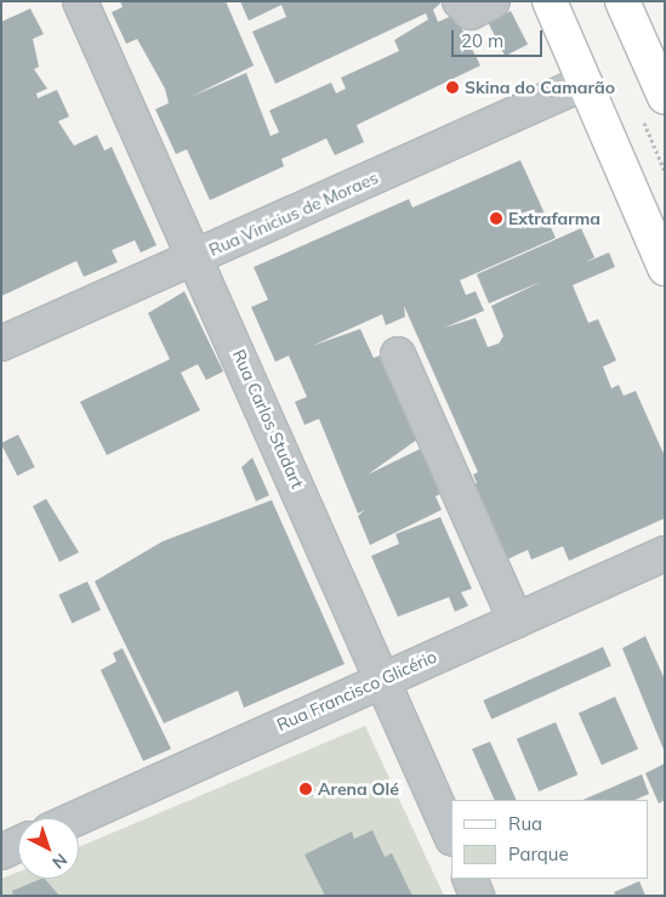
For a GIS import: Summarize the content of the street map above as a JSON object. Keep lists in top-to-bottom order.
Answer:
{
  "streets": {
    "street": ["Rua Vinicius de Moraes", "Rua Carlos Studart", "Rua Francisco Glicério"]
  },
  "crossings": [
    ["Rua Vinicius de Moraes", "Rua Carlos Studart"],
    ["Rua Carlos Studart", "Rua Francisco Glicério"]
  ],
  "places": ["Skina do Camarão", "Extrafarma", "Arena Olé"],
  "legend": ["Rua", "Parque"],
  "scale_bar": "20 m",
  "north": "bottom right"
}
